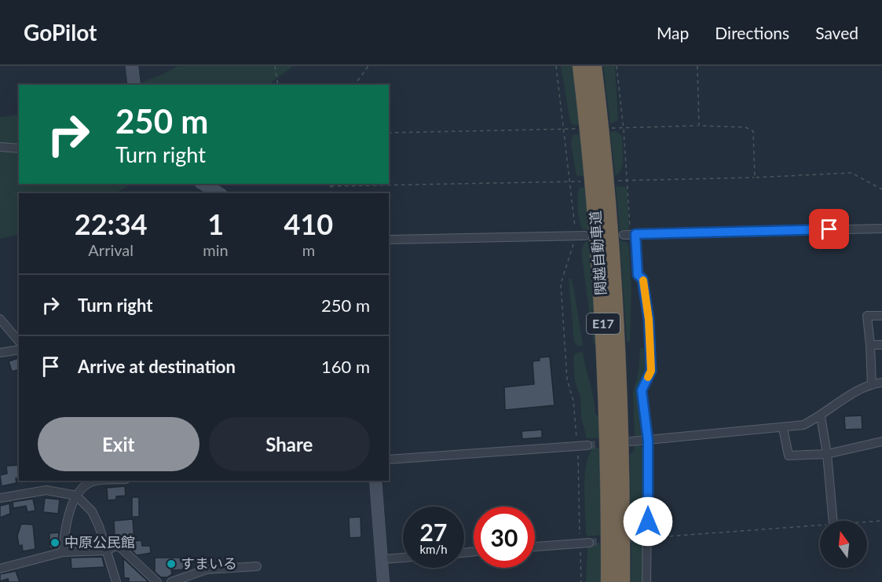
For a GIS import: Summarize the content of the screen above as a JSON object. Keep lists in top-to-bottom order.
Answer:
{
  "streets": {
    "highway": ["関越自動車道", "E17"]
  },
  "places": ["中原公民館", "すまいる"],
  "north": "top",
  "page": {
    "header": "GoPilot",
    "nav": ["Map", "Directions", "Saved"],
    "turn": ["250 m", "Turn right"],
    "eta": [
      "22:34",
      "Arrival",
      "1",
      "min",
      "410",
      "m"
    ],
    "list": [
      {
        "name": "Turn right",
        "value": "250 m"
      },
      {
        "name": "Arrive at destination",
        "value": "160 m"
      }
    ],
    "buttons": ["Exit", "Share"],
    "speed": "27 km/h",
    "limit": "30"
  }
}
